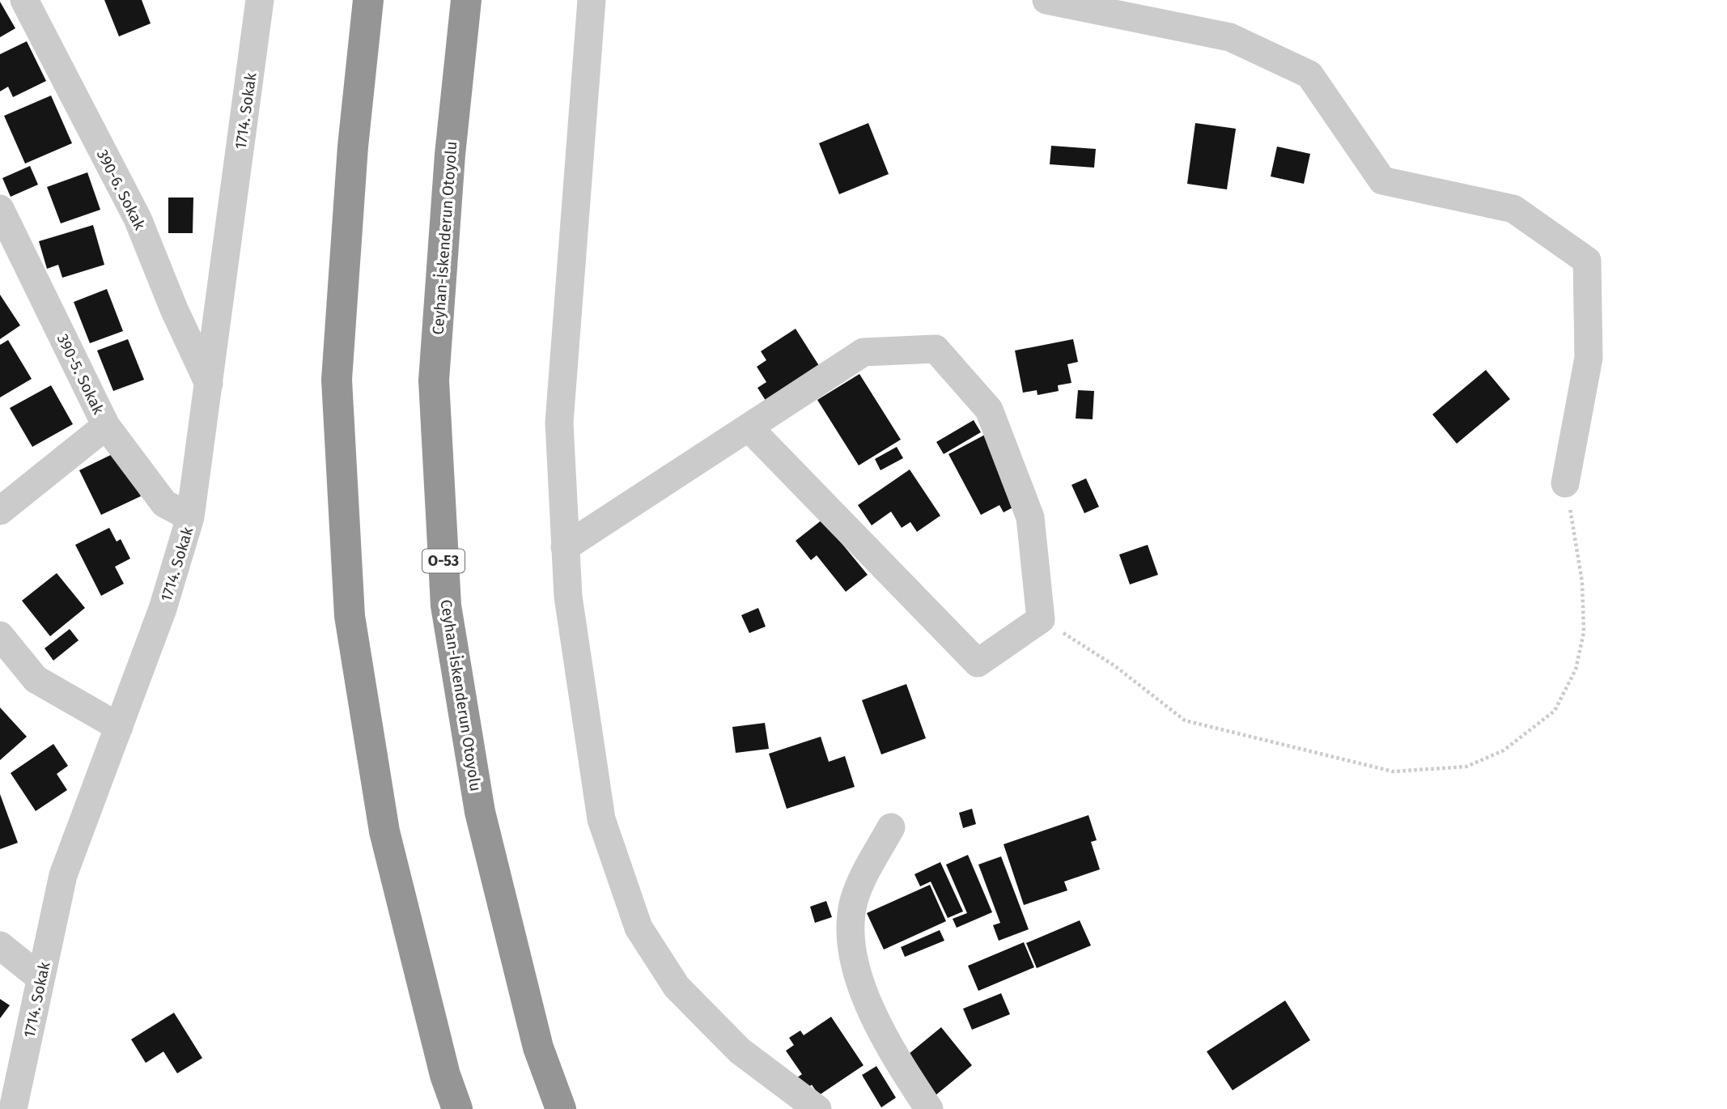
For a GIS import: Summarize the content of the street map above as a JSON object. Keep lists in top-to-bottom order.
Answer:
{
  "streets": {
    "highway": ["Ceyhan-İskenderun Otoyolu", "O-53"],
    "street": ["1714. Sokak", "390-6. Sokak", "390-5. Sokak"]
  },
  "crossings": [
    ["1714. Sokak", "390-6. Sokak"],
    ["1714. Sokak", "390-5. Sokak"]
  ]
}
